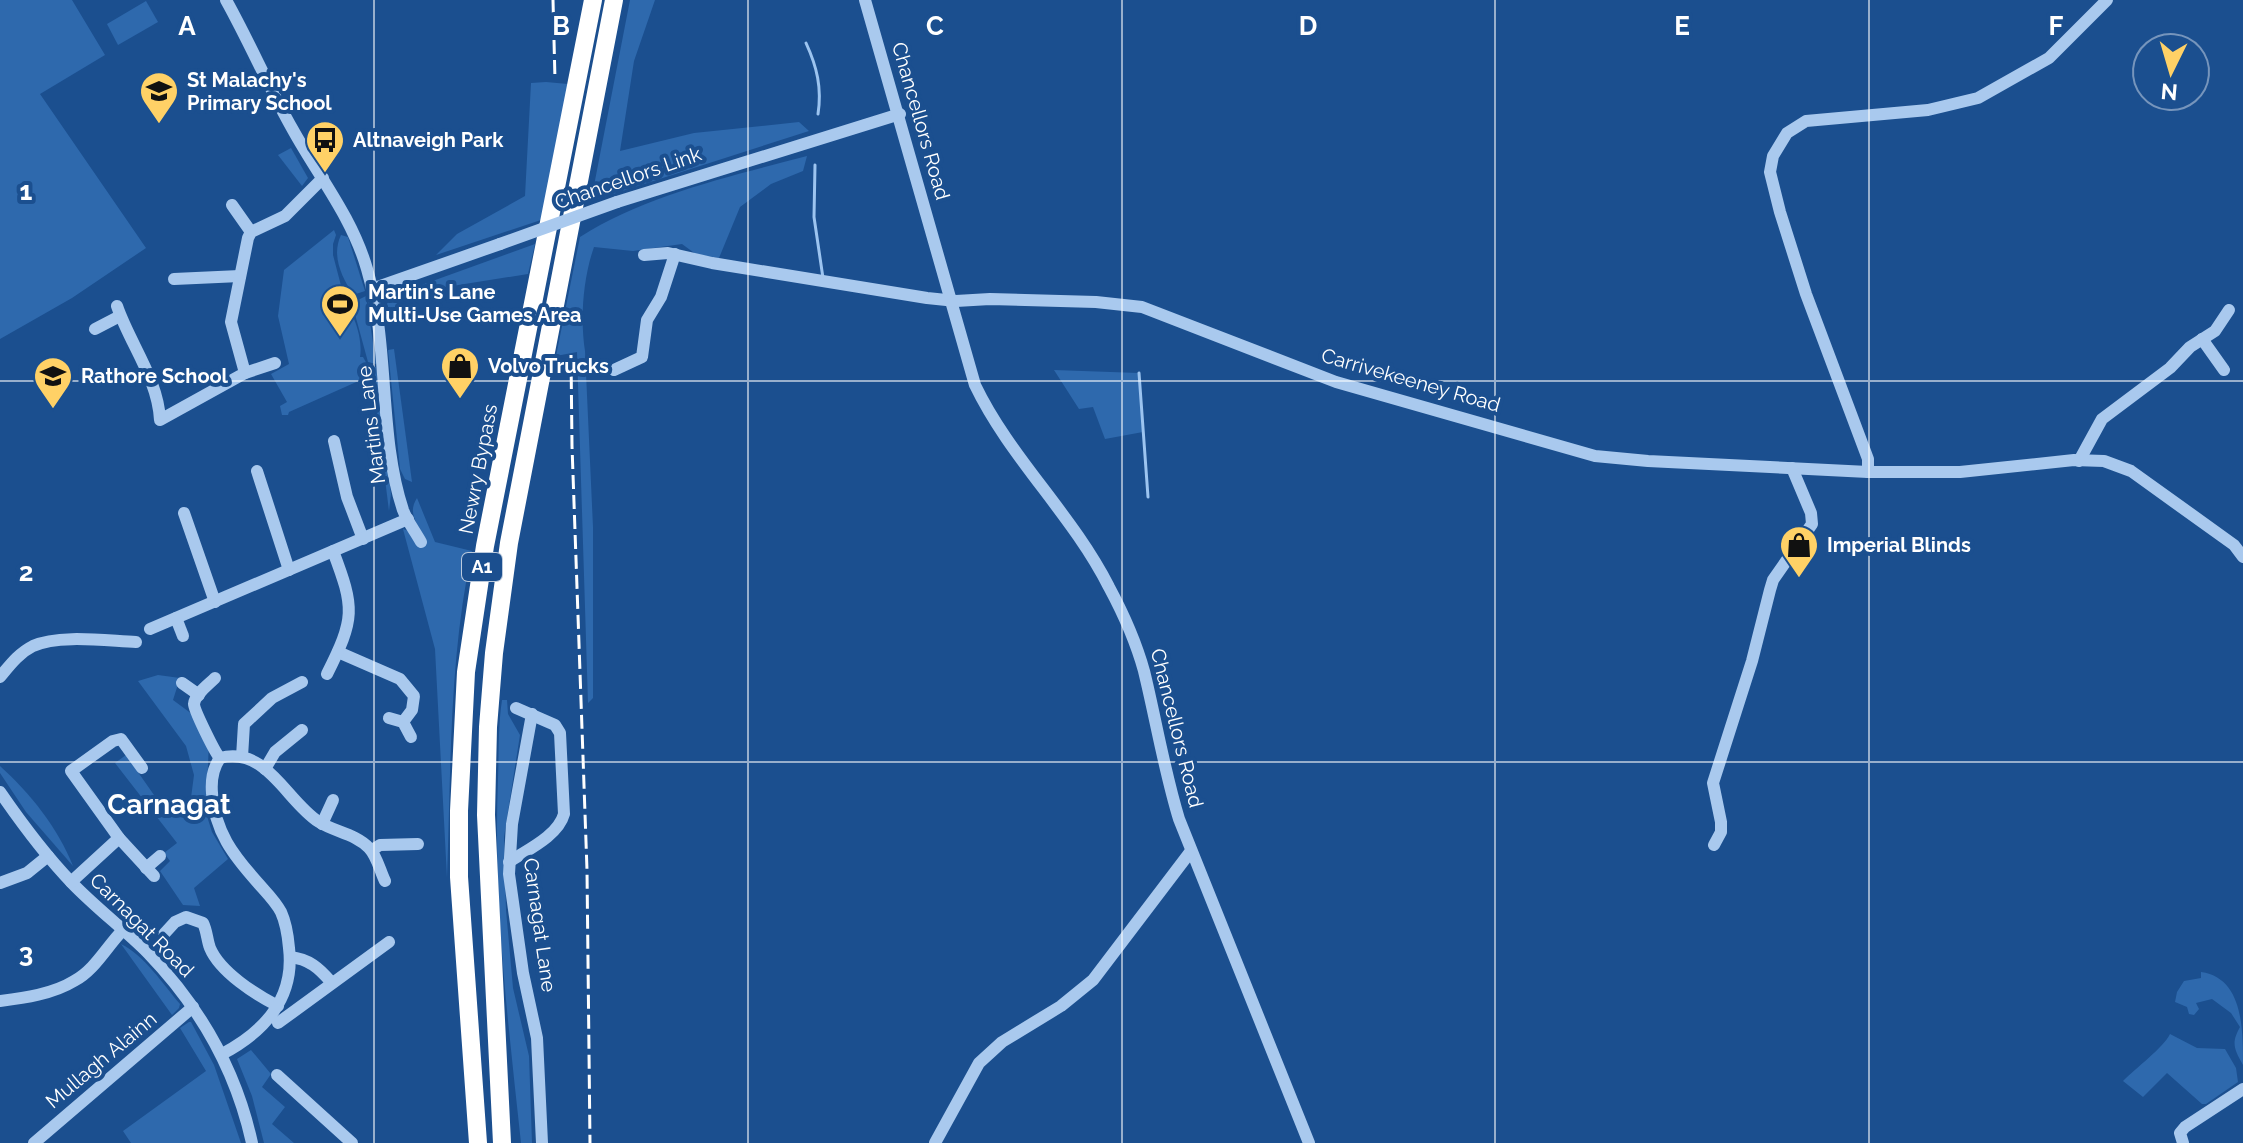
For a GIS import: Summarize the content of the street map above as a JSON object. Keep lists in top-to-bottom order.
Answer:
{
  "streets": {
    "highway": ["Newry Bypass", "A1"],
    "street": [
      "Chancellors Road",
      "Chancellors Link",
      "Carrivekeeney Road",
      "Martins Lane",
      "Carnagat Road",
      "Carnagat Lane",
      "Mullagh Alainn"
    ]
  },
  "crossings": [
    ["Chancellors Road", "Chancellors Link"],
    ["Chancellors Road", "Carrivekeeney Road"],
    ["Chancellors Link", "Martins Lane"],
    ["Carnagat Road", "Mullagh Alainn"]
  ],
  "districts": ["Carnagat"],
  "places": {
    "school or university": ["St Malachy's Primary School", "Rathore School"],
    "bus stop": ["Altnaveigh Park"],
    "sports": ["Martin's Lane Multi-Use Games Area"],
    "shop": ["Volvo Trucks", "Imperial Blinds"]
  },
  "north": "bottom",
  "grid": {
    "columns": [
      "A",
      "B",
      "C",
      "D",
      "E",
      "F"
    ],
    "rows": ["1", "2", "3"]
  }
}
